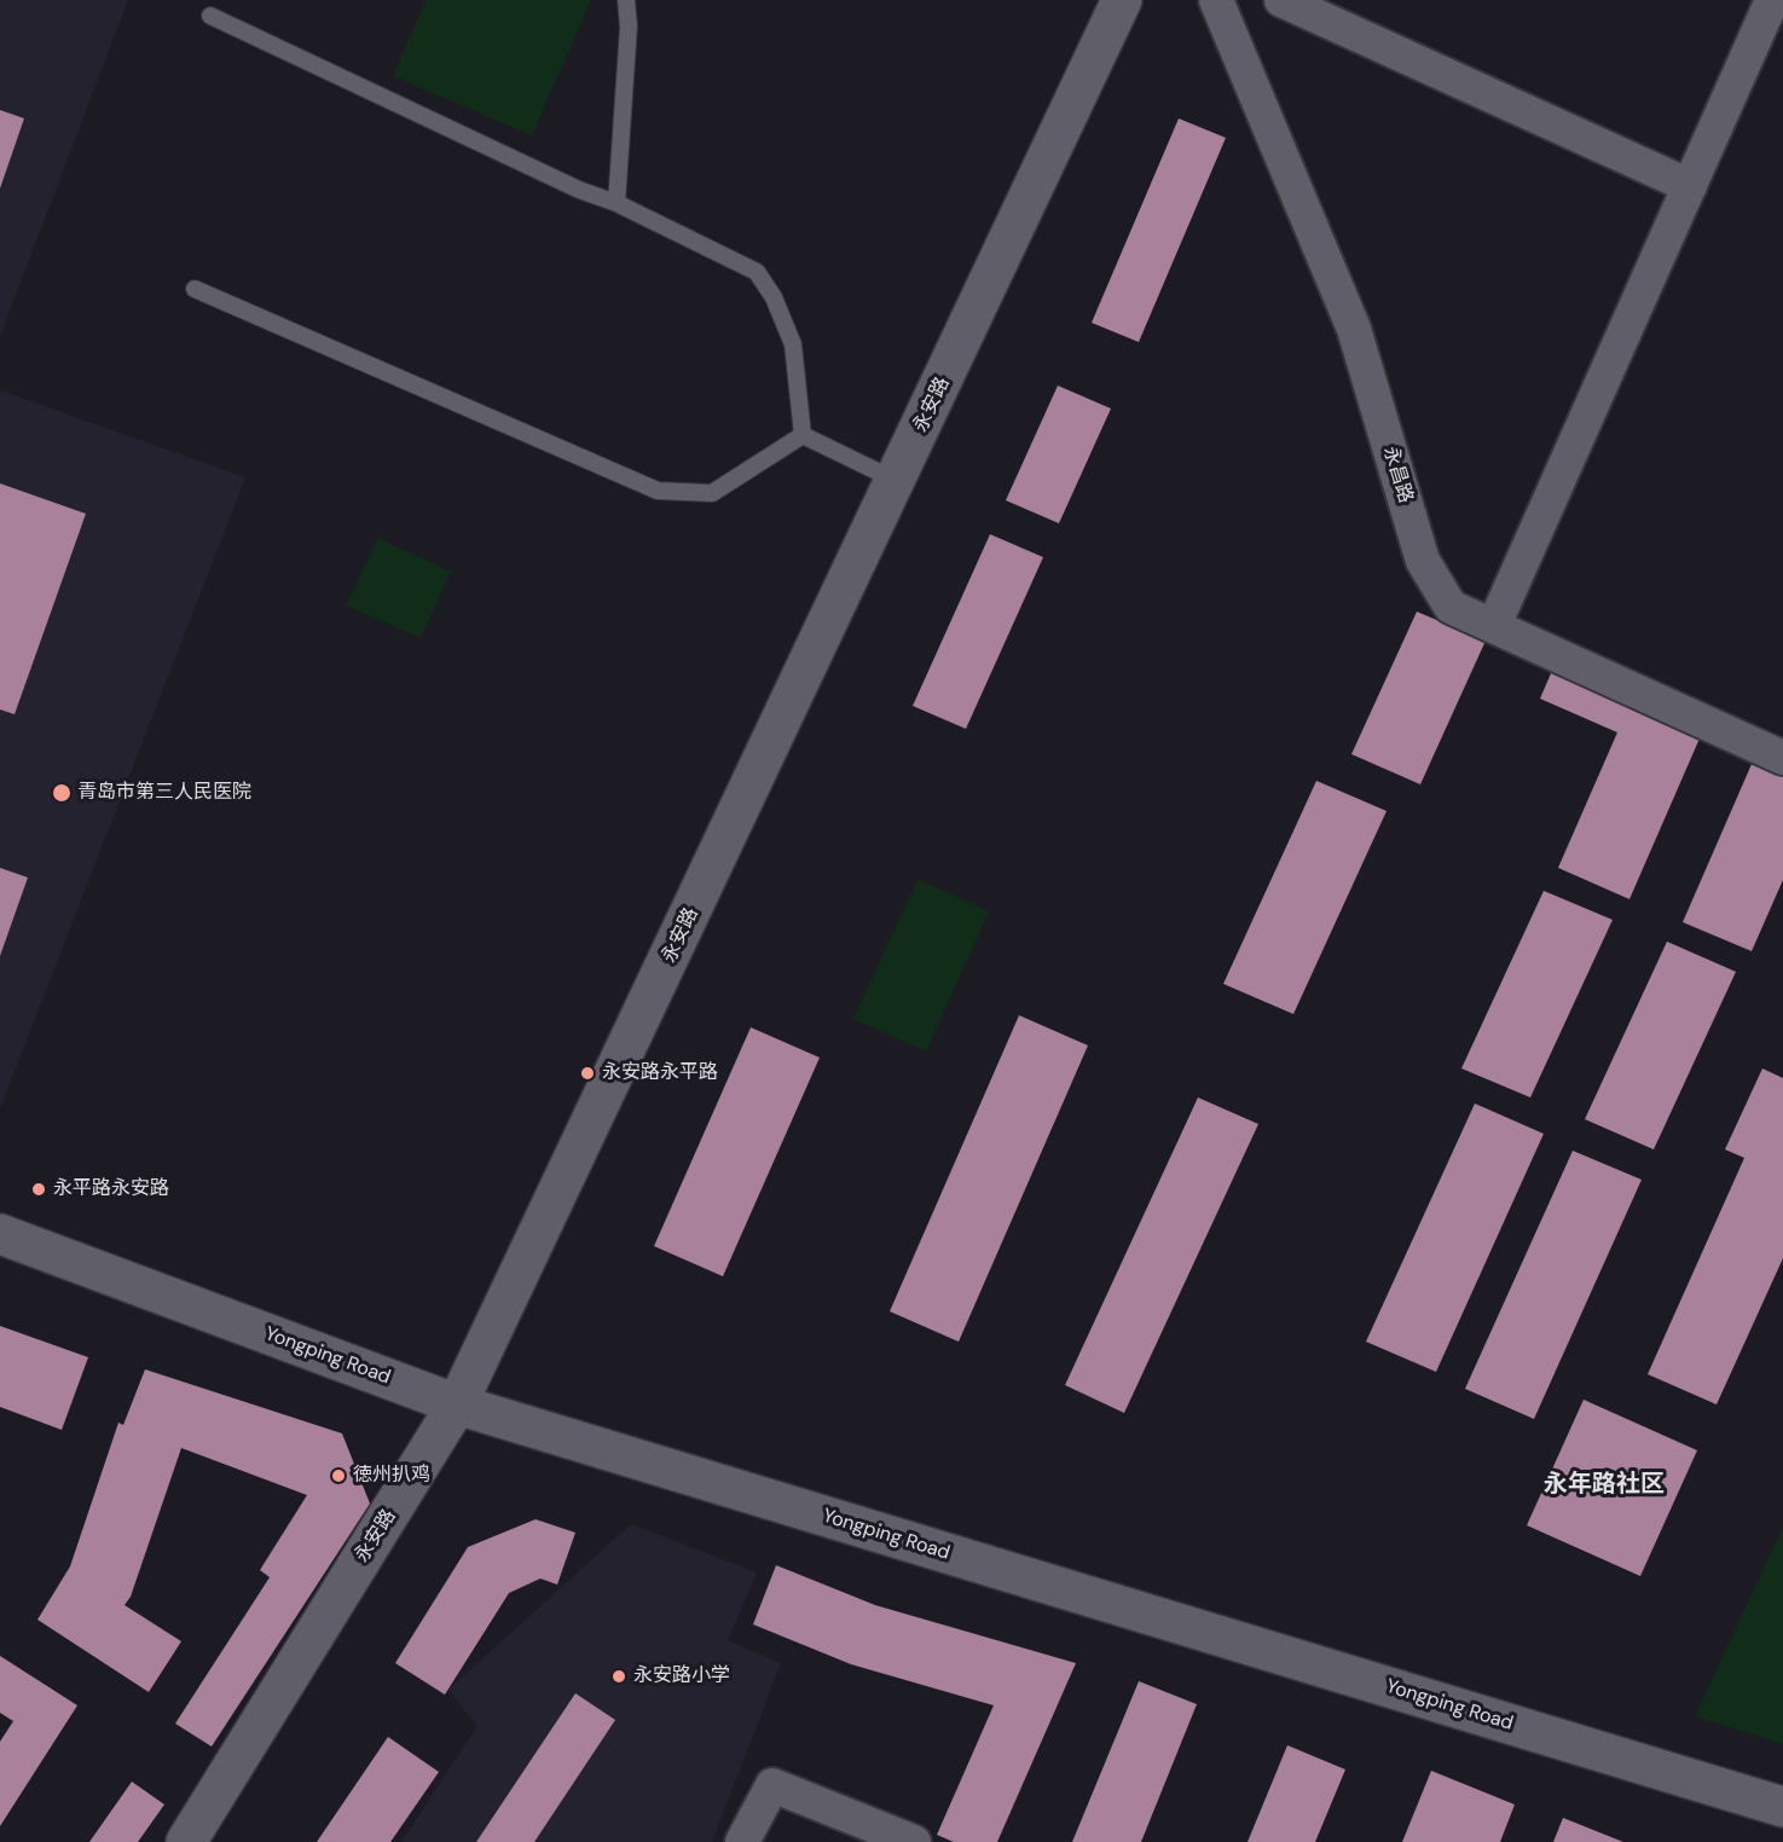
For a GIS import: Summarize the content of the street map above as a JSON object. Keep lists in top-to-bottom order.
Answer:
{
  "streets": {
    "street": ["永安路", "永昌路", "Yongping Road"]
  },
  "crossings": [
    ["永安路", "Yongping Road"]
  ],
  "districts": ["永年路社区"],
  "places": [
    "青岛市第三人民医院",
    "永安路永平路",
    "永平路永安路",
    "徳州扒鸡",
    "永安路小学"
  ]
}
